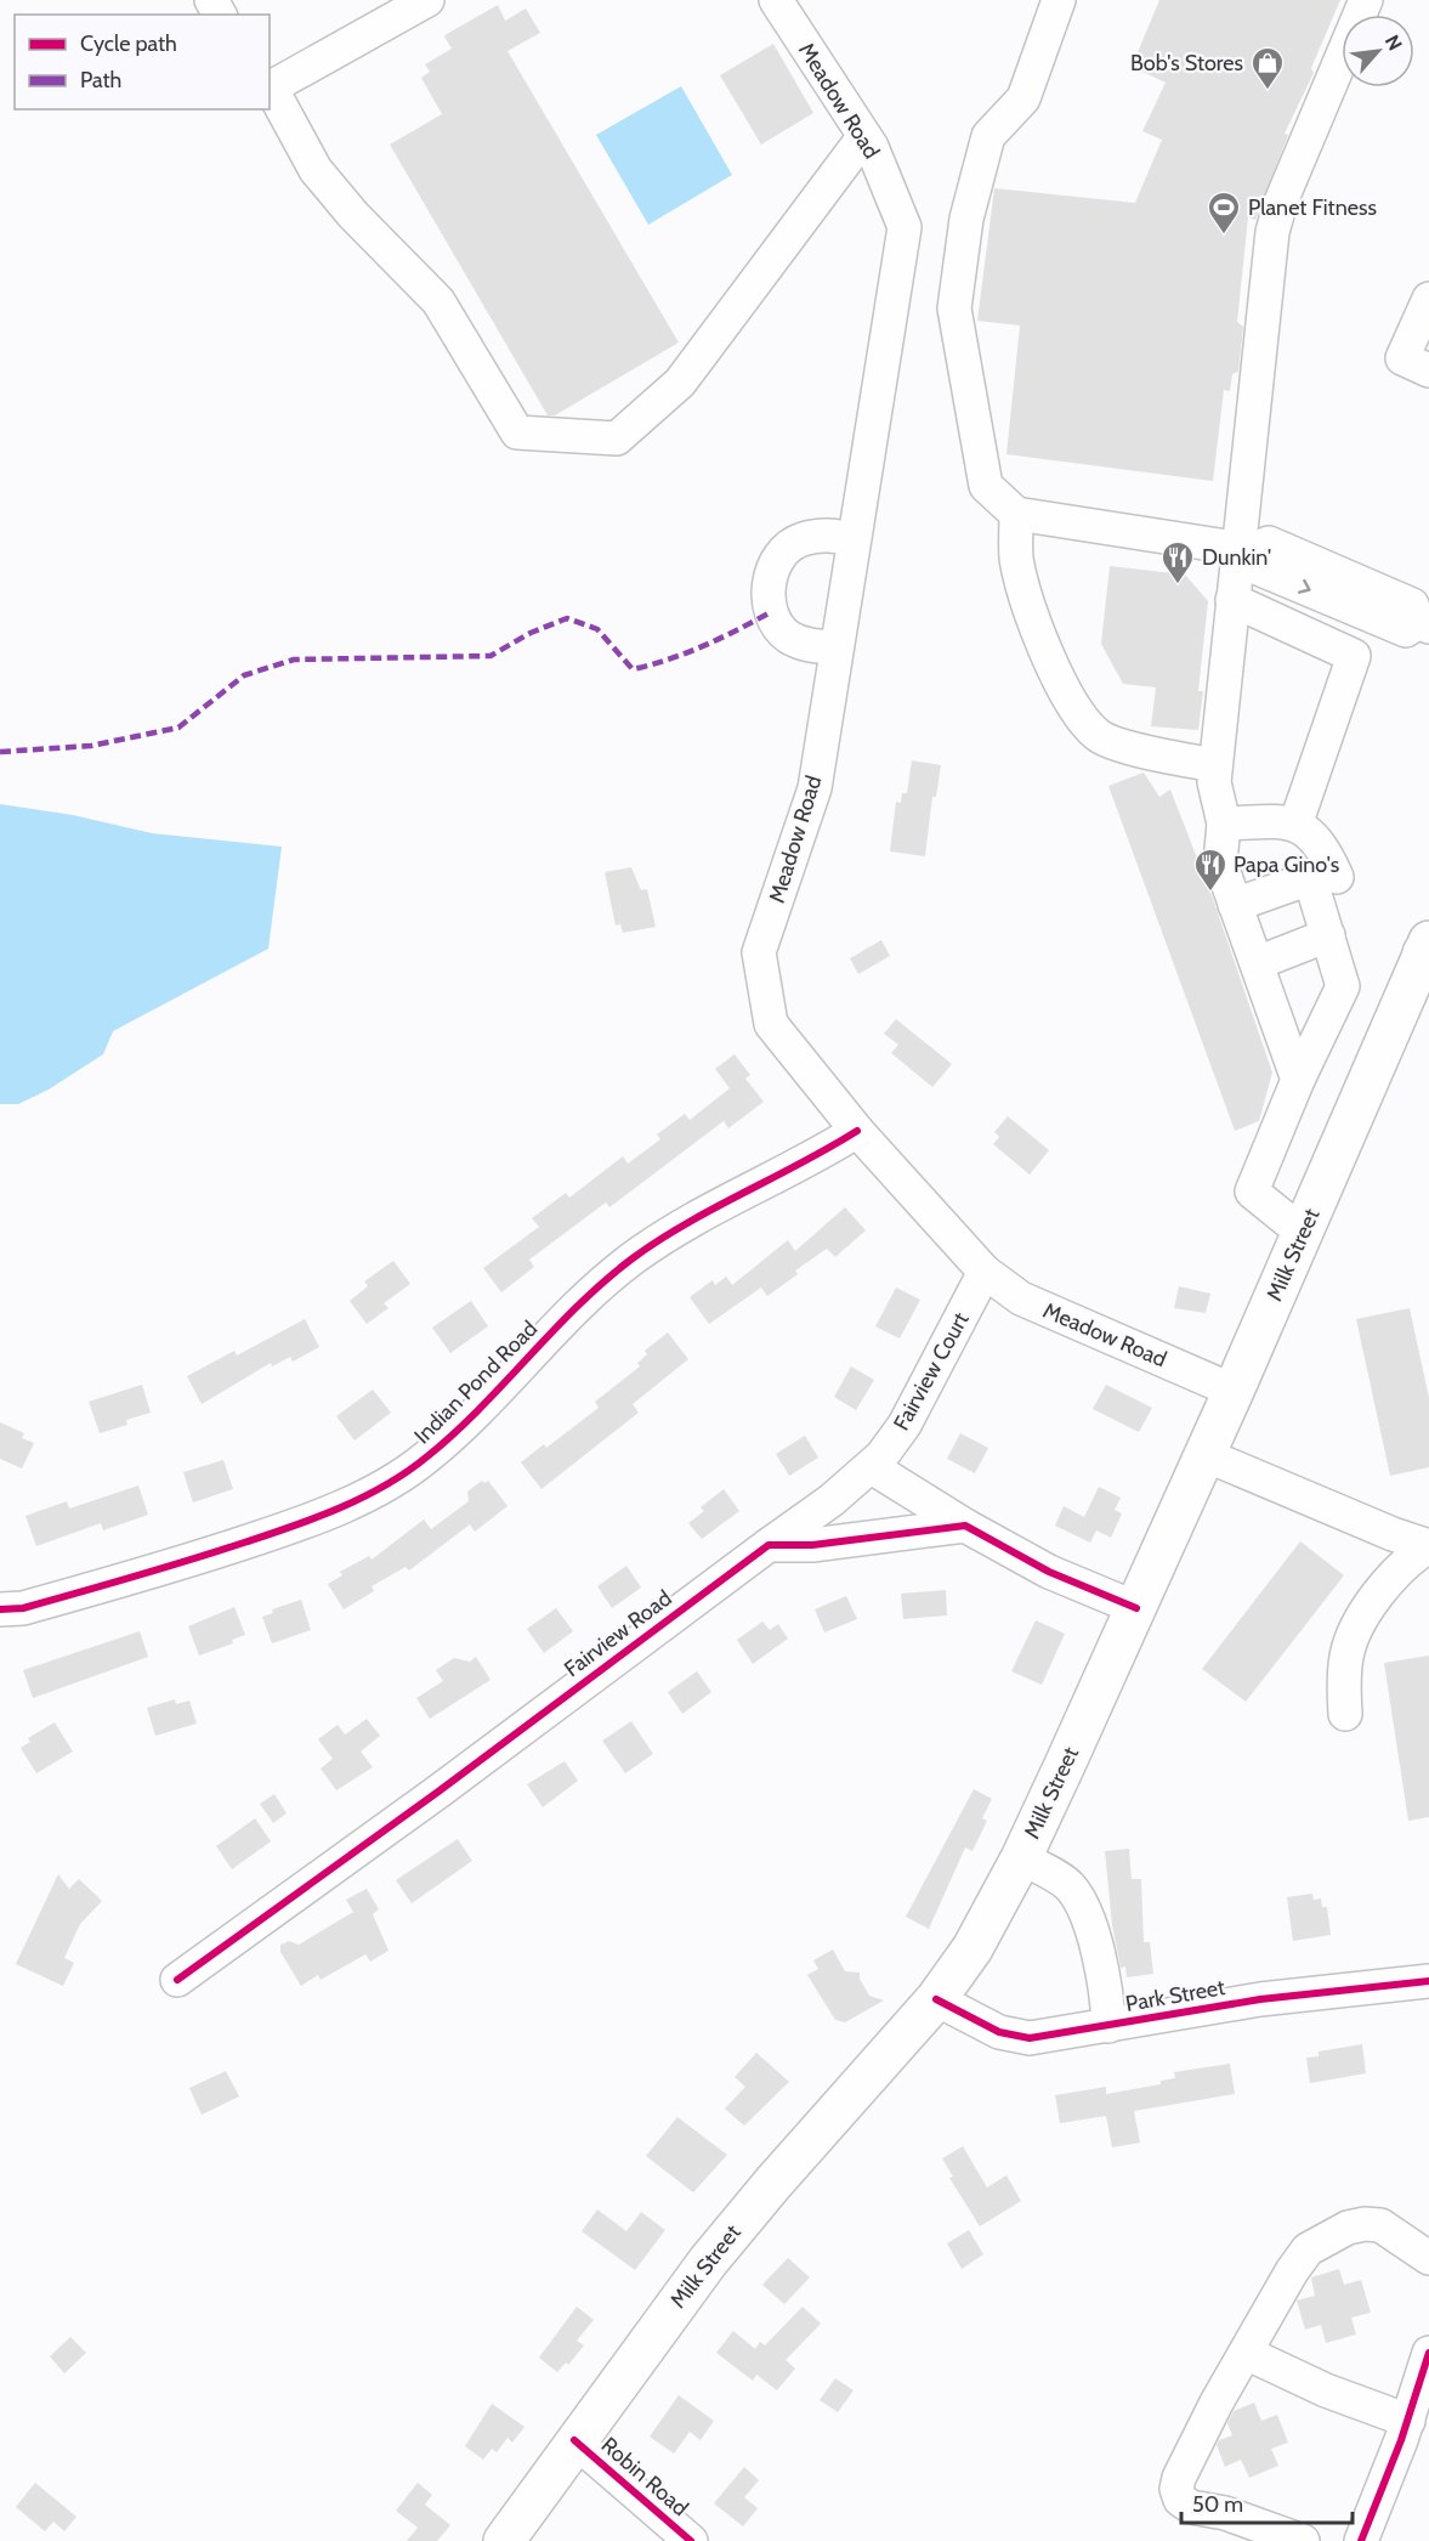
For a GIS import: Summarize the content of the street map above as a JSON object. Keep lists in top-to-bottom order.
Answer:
{
  "streets": {
    "main road": ["Milk Street"],
    "street": [
      "Meadow Road",
      "Fairview Court",
      "Indian Pond Road",
      "Fairview Road",
      "Park Street",
      "Robin Road"
    ]
  },
  "crossings": [
    ["Meadow Road", "Milk Street"],
    ["Meadow Road", "Fairview Court"],
    ["Meadow Road", "Indian Pond Road"],
    ["Milk Street", "Park Street"],
    ["Milk Street", "Robin Road"],
    ["Fairview Court", "Fairview Road"]
  ],
  "places": {
    "shop": ["Bob's Stores"],
    "sports": ["Planet Fitness"],
    "restaurant": ["Dunkin'", "Papa Gino's"]
  },
  "legend": ["Cycle path", "Path"],
  "scale_bar": "50 m",
  "north": "top right"
}
